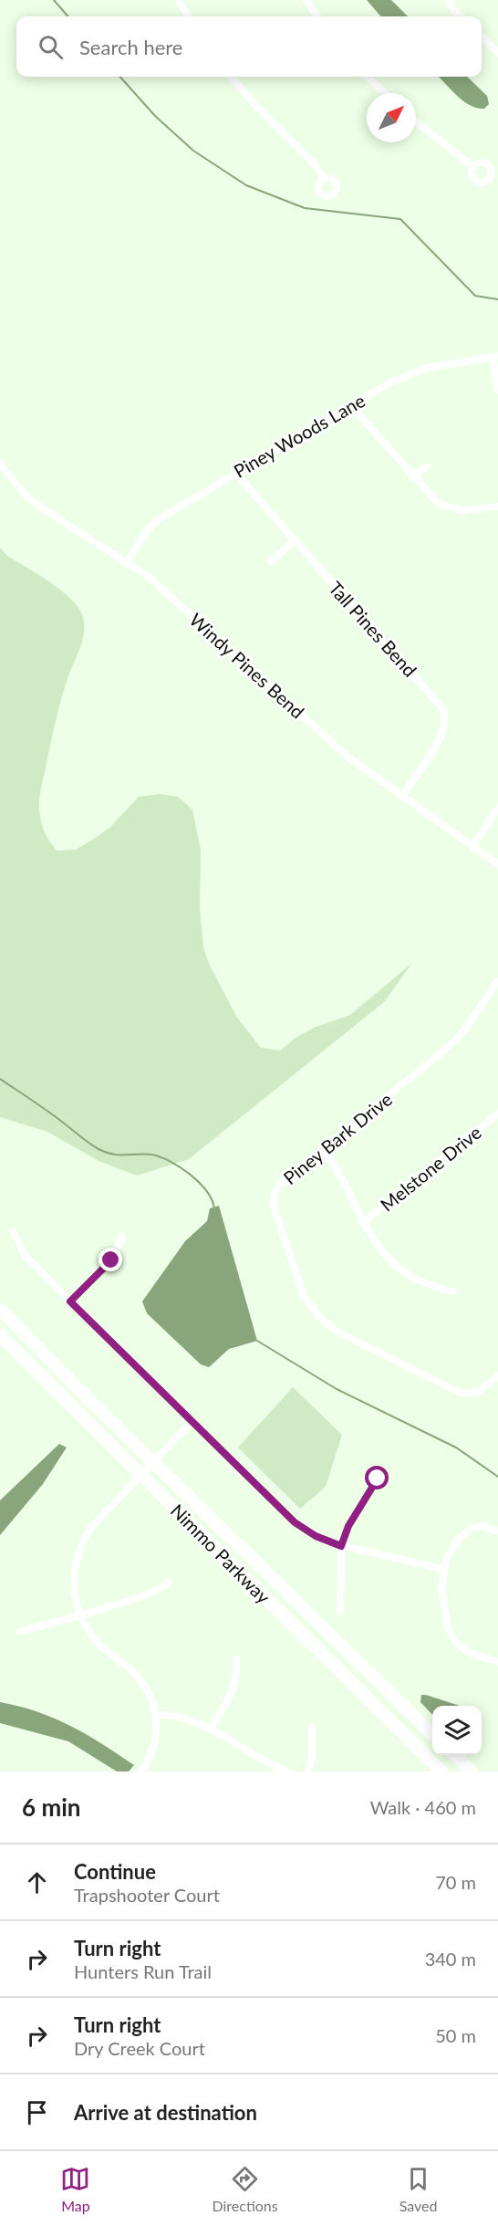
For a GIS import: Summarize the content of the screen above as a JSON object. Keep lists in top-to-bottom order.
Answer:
{
  "streets": {
    "highway": ["Nimmo Parkway"],
    "street": [
      "Piney Woods Lane",
      "Tall Pines Bend",
      "Windy Pines Bend",
      "Piney Bark Drive",
      "Melstone Drive"
    ]
  },
  "crossings": [
    ["Piney Woods Lane", "Tall Pines Bend"],
    ["Piney Woods Lane", "Windy Pines Bend"],
    ["Tall Pines Bend", "Windy Pines Bend"]
  ],
  "north": "top right",
  "page": {
    "search": "Search here",
    "heading": ["6 min", "Walk · 460 m"],
    "list": [
      ["Continue", "Trapshooter Court", "70 m"],
      ["Turn right", "Hunters Run Trail", "340 m"],
      ["Turn right", "Dry Creek Court", "50 m"],
      "Arrive at destination"
    ],
    "nav": ["Map", "Directions", "Saved"]
  }
}
